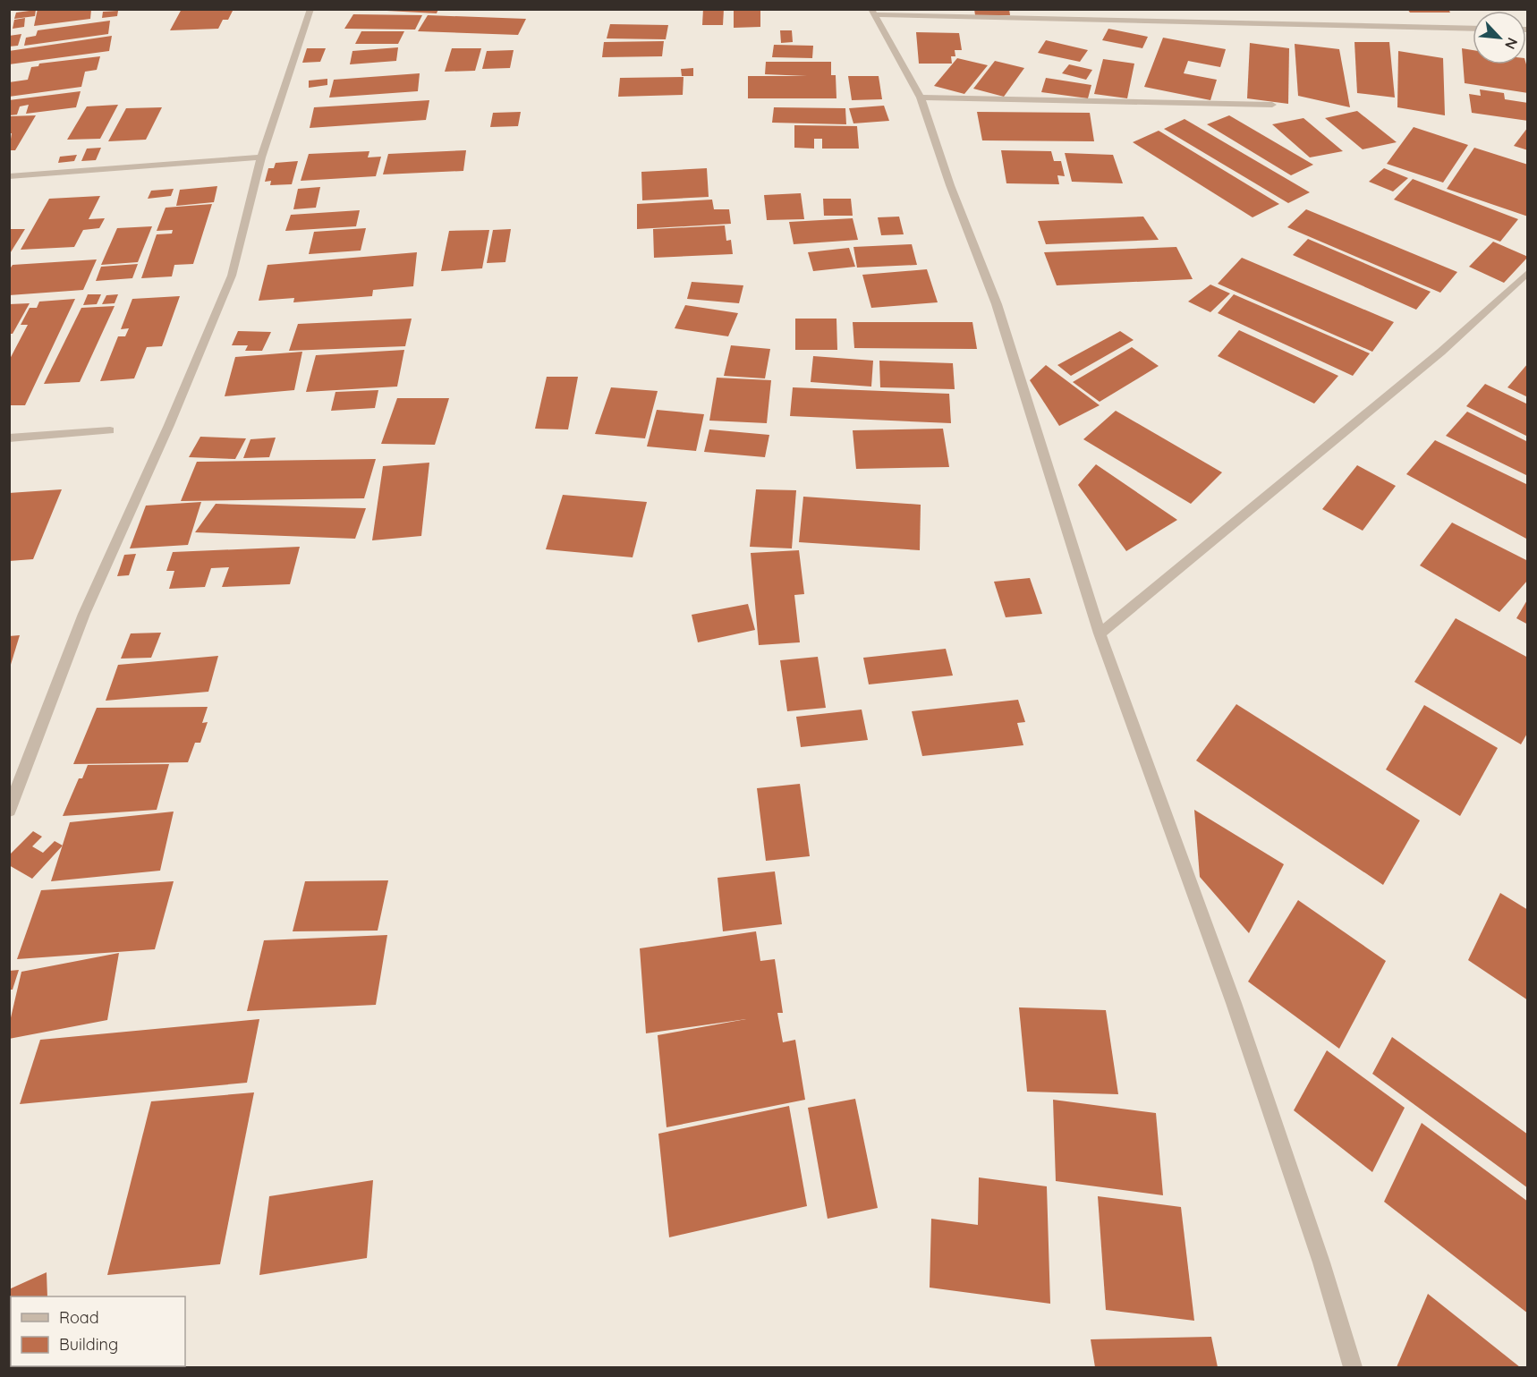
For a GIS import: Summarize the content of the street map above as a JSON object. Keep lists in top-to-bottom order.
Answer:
{
  "legend": ["Road", "Building"],
  "north": "bottom right"
}
